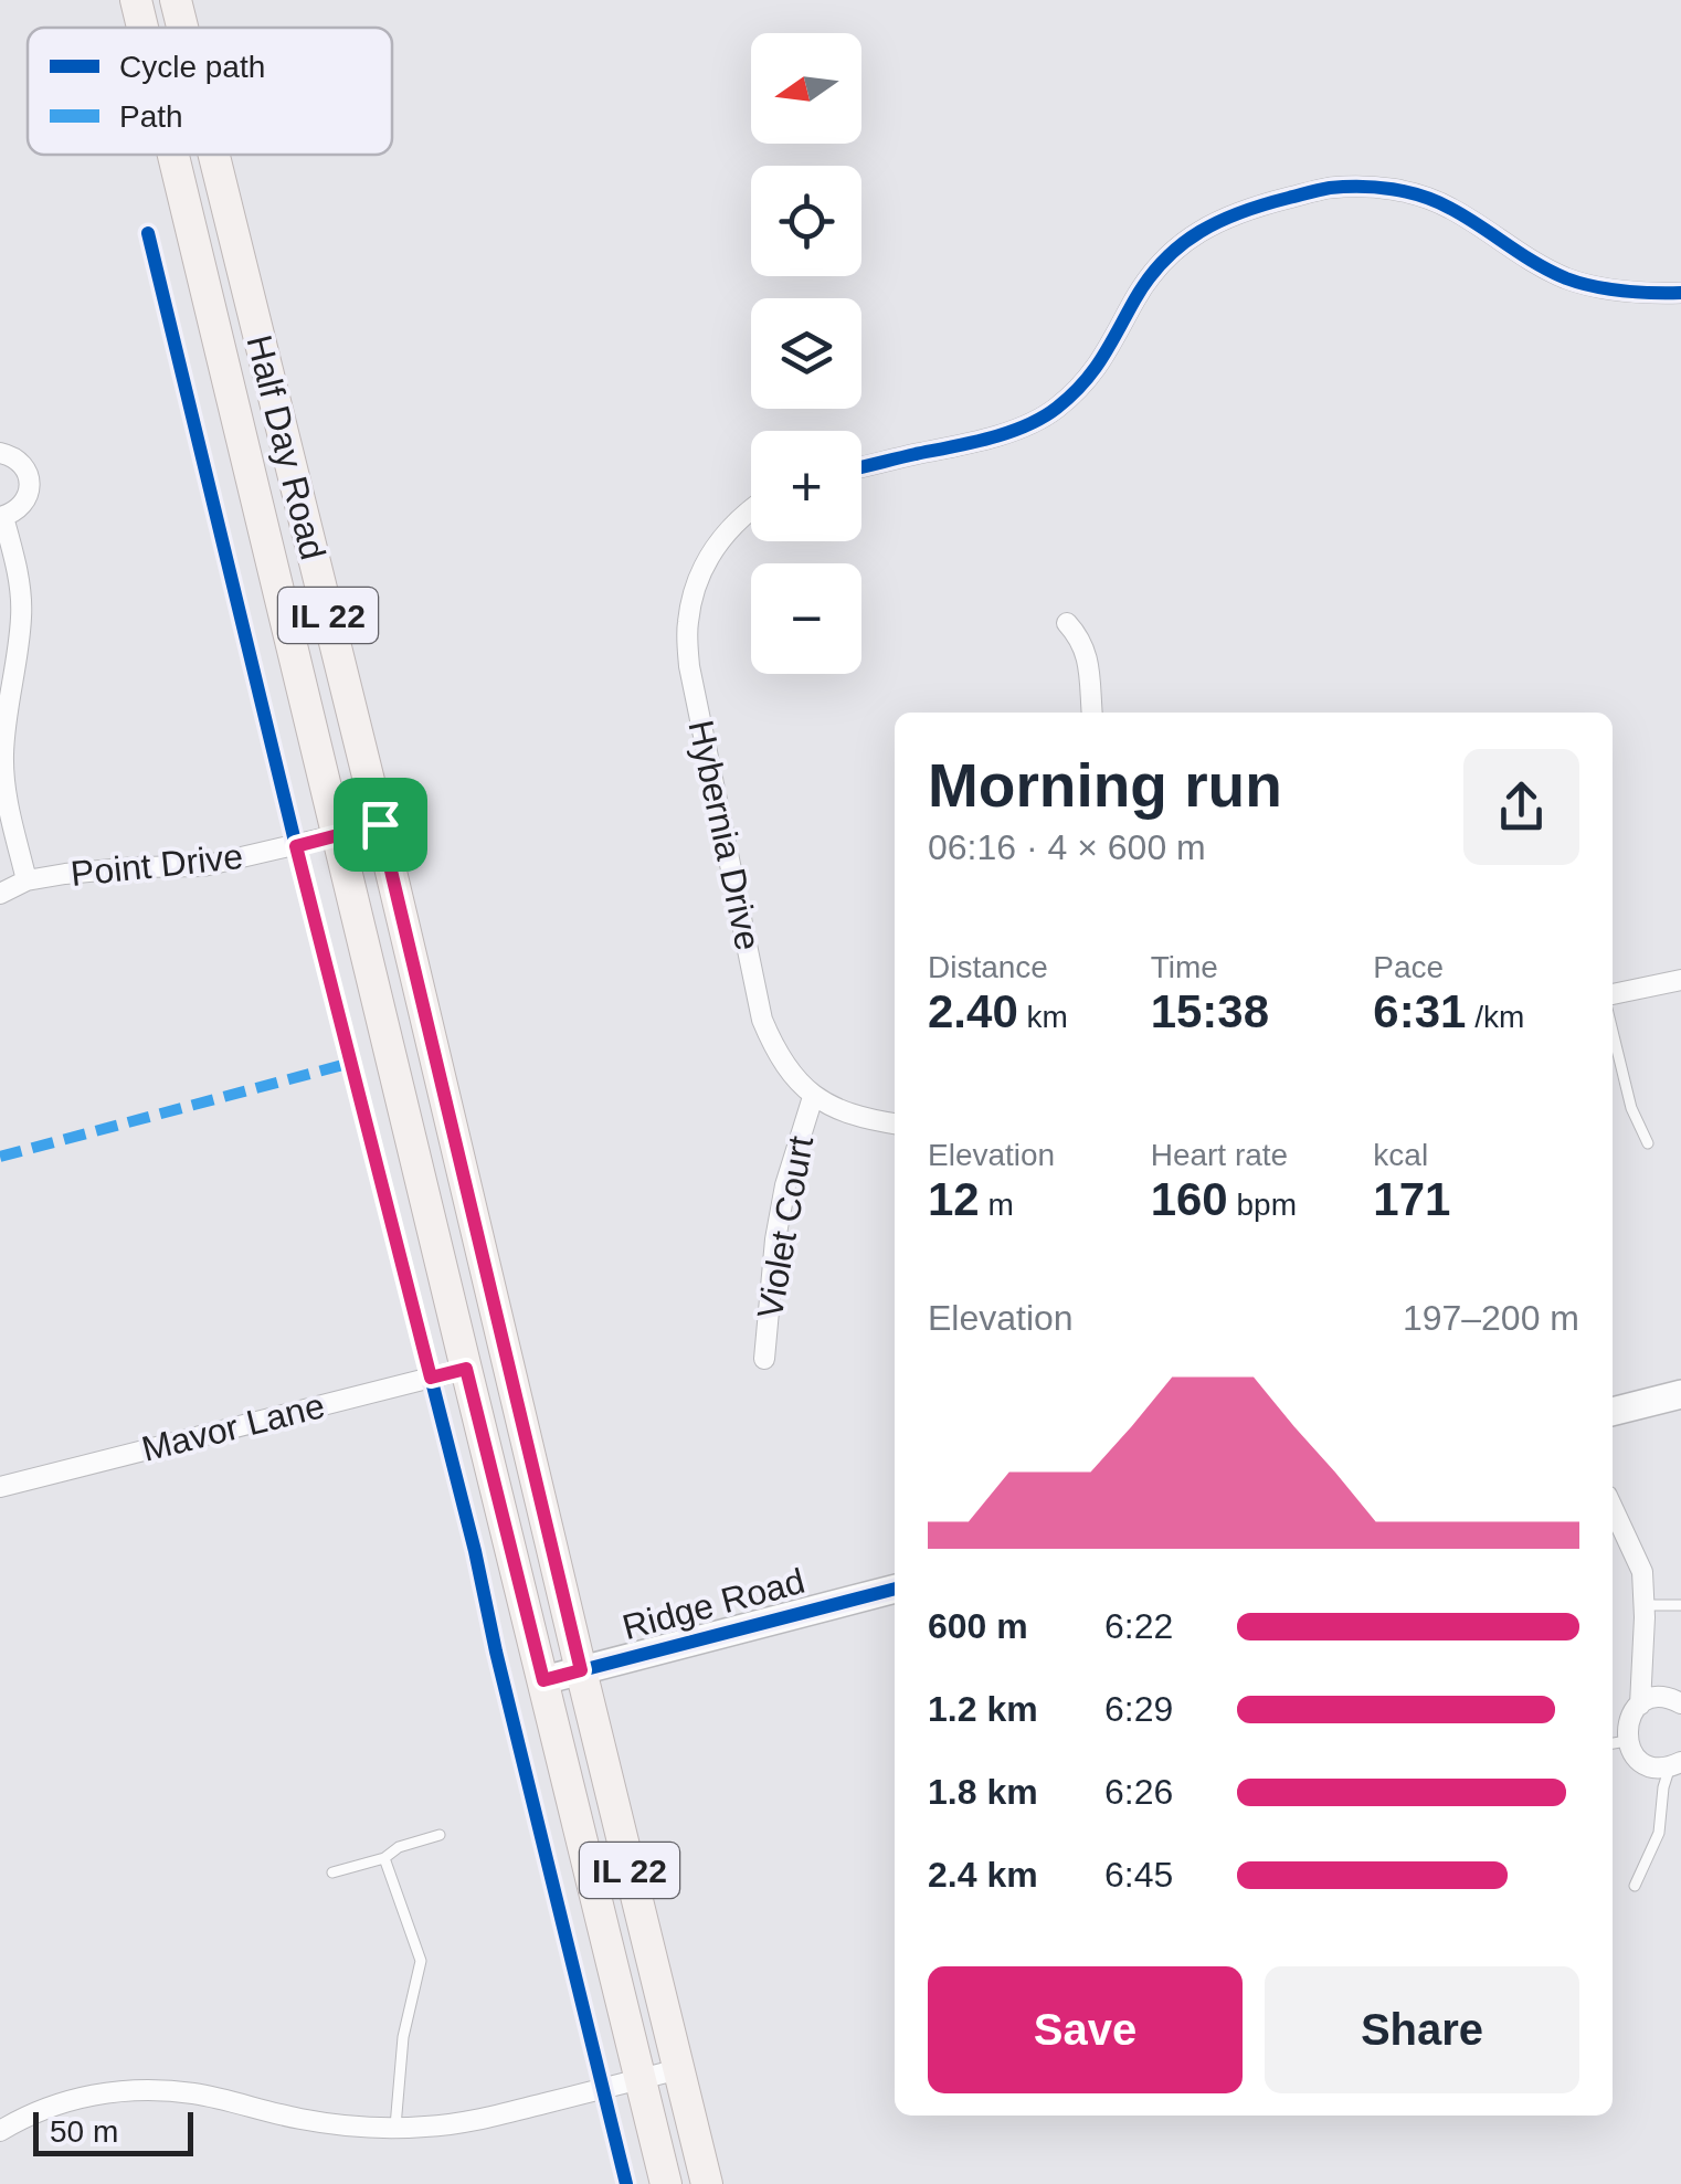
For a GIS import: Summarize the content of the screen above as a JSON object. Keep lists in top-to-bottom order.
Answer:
{
  "streets": {
    "main road": ["Half Day Road", "IL 22"],
    "street": [
      "Hybernia Drive",
      "Point Drive",
      "Violet Court",
      "Mavor Lane",
      "Ridge Road"
    ]
  },
  "crossings": [
    ["Half Day Road", "Point Drive"],
    ["Half Day Road", "Mavor Lane"],
    ["Half Day Road", "Ridge Road"],
    ["Hybernia Drive", "Violet Court"]
  ],
  "legend": ["Cycle path", "Path"],
  "scale_bar": "50 m",
  "north": "left",
  "page": {
    "map_buttons": ["+", "−"],
    "heading": ["Morning run", "06:16 · 4 × 600 m"],
    "stats": [
      ["Distance", "2.40 km"],
      ["Time", "15:38"],
      ["Pace", "6:31 /km"],
      ["Elevation", "12 m"],
      ["Heart rate", "160 bpm"],
      ["kcal", "171"]
    ],
    "chart": ["Elevation", "197–200 m"],
    "list": [
      {
        "name": "600 m",
        "note": "6:22"
      },
      {
        "name": "1.2 km",
        "note": "6:29"
      },
      {
        "name": "1.8 km",
        "note": "6:26"
      },
      {
        "name": "2.4 km",
        "note": "6:45"
      }
    ],
    "buttons": ["Save", "Share"],
    "scale": "50 m"
  }
}
